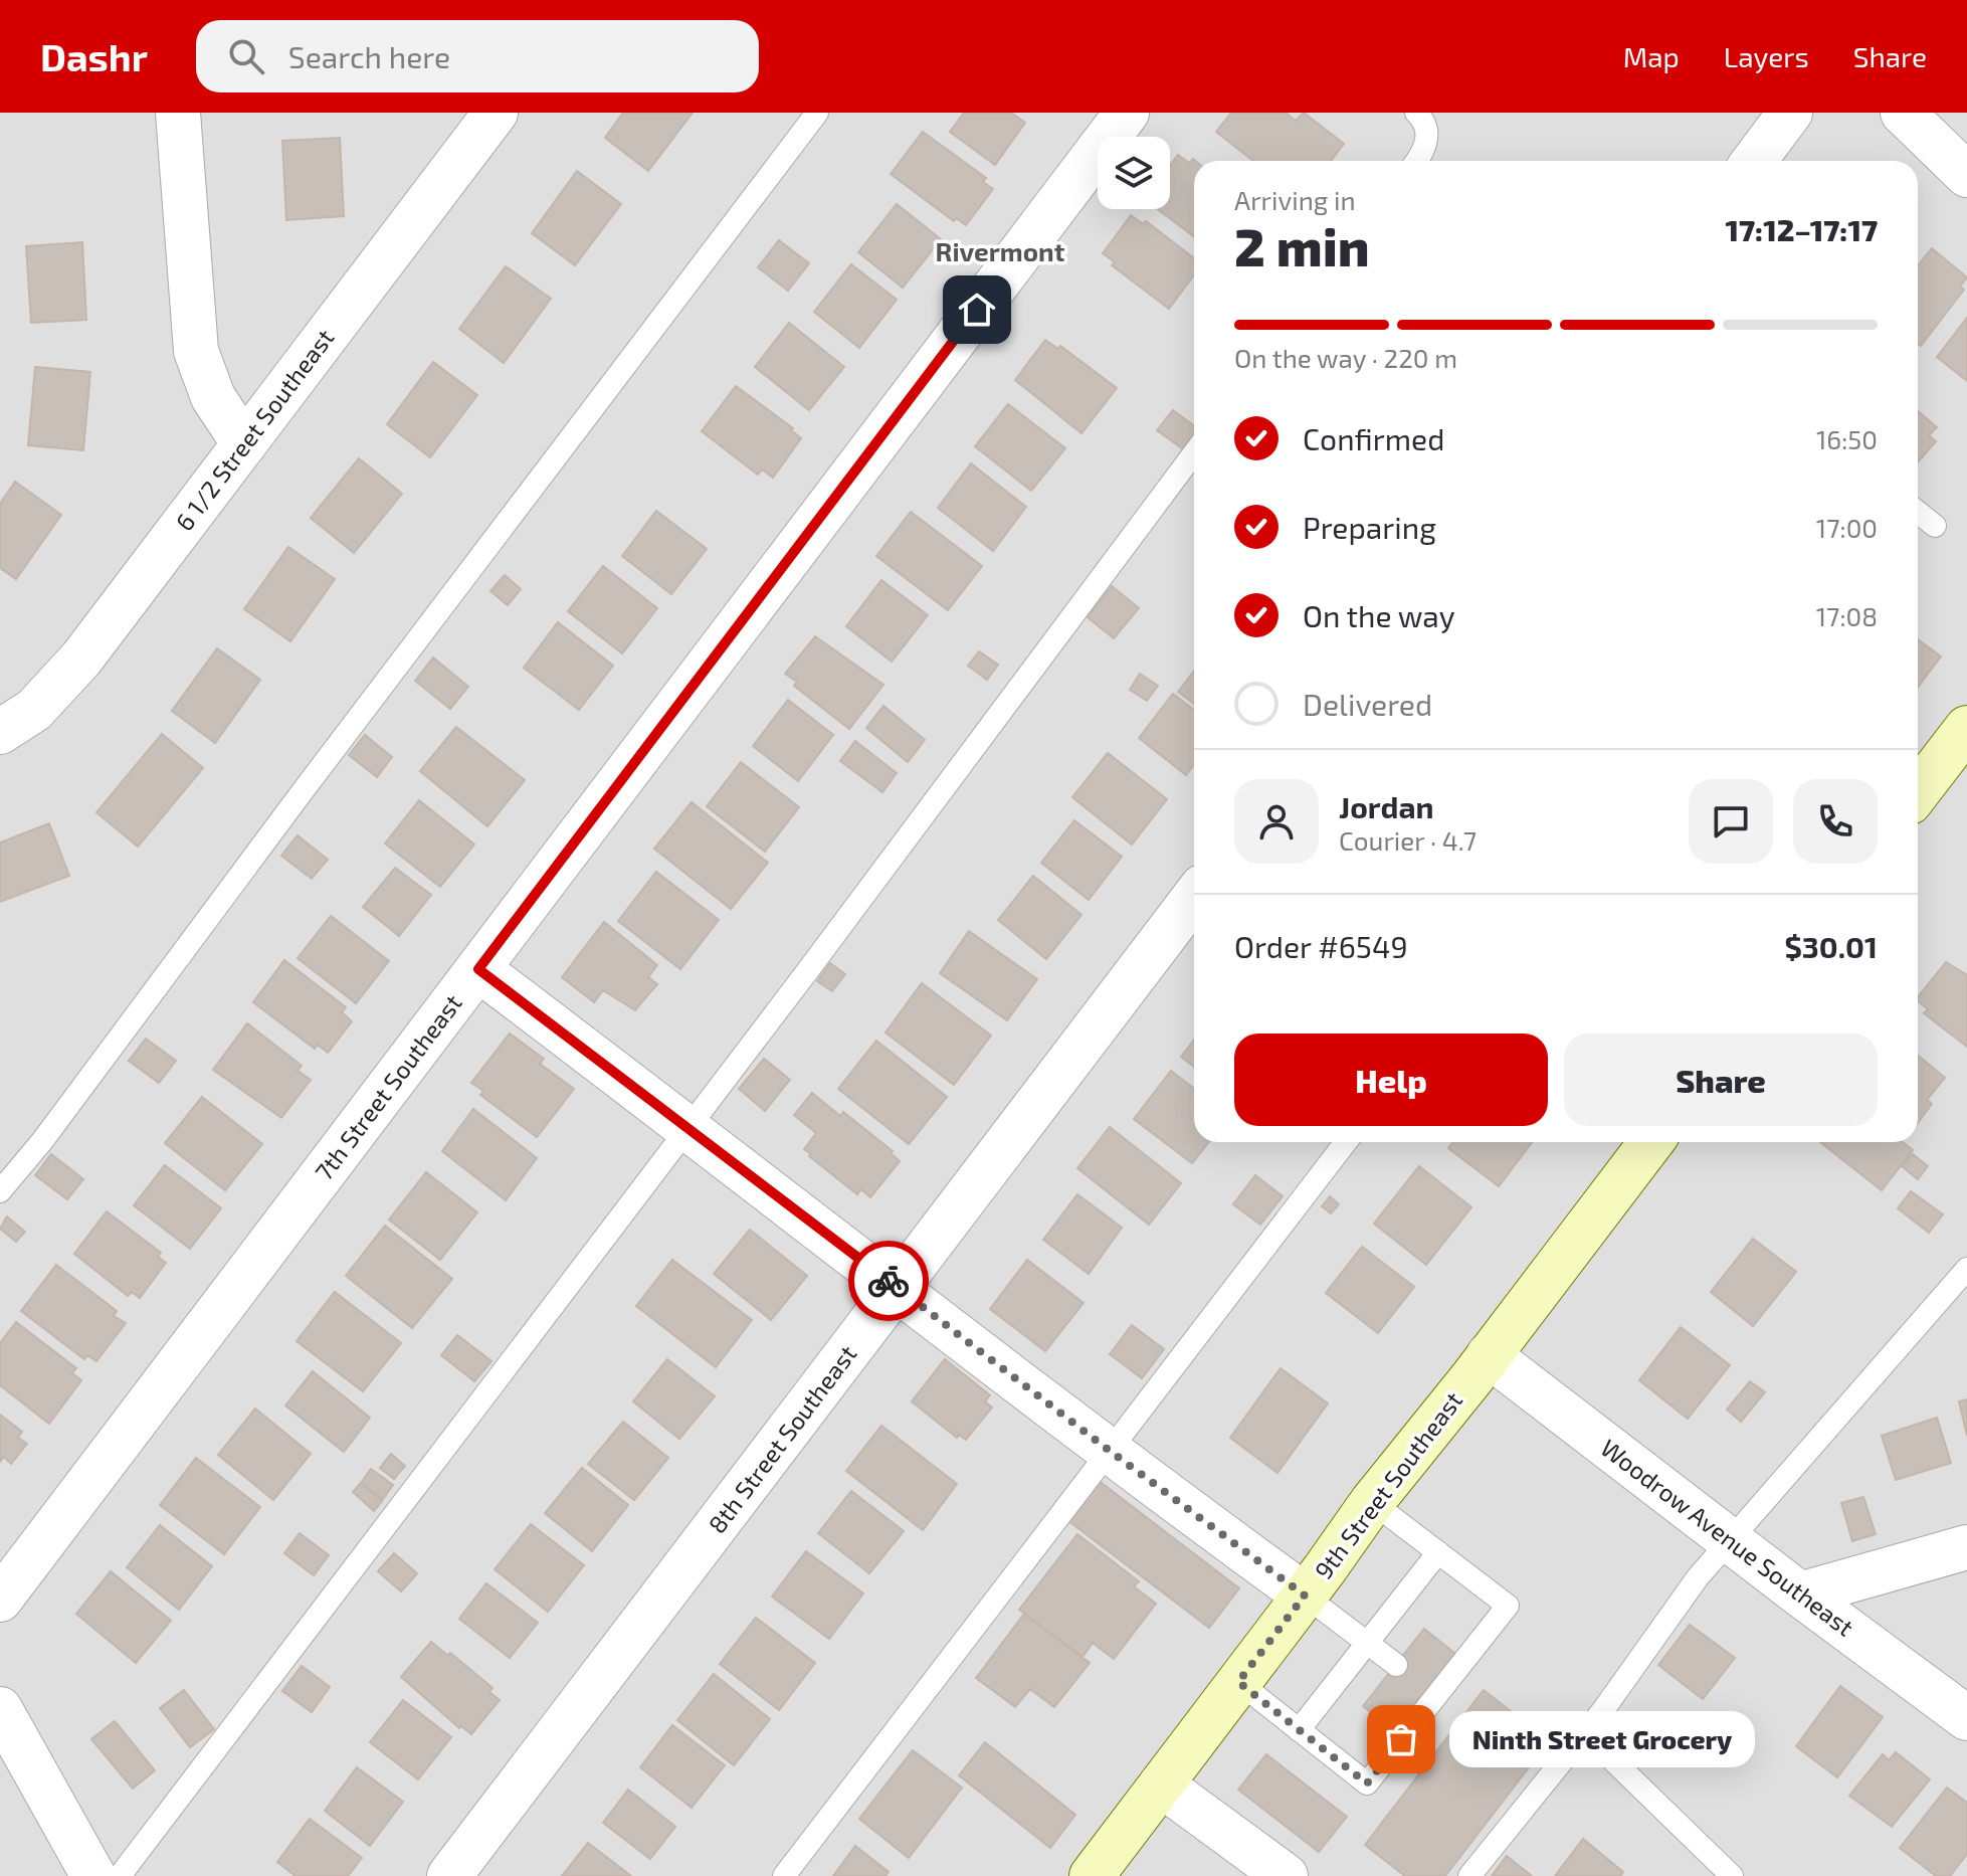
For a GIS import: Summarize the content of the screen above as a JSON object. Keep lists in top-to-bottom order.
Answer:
{
  "streets": {
    "street": [
      "6 1/2 Street Southeast",
      "7th Street Southeast",
      "8th Street Southeast",
      "9th Street Southeast",
      "Woodrow Avenue Southeast"
    ]
  },
  "crossings": [
    ["9th Street Southeast", "Woodrow Avenue Southeast"]
  ],
  "districts": ["Rivermont"],
  "places": ["Ninth Street Grocery"],
  "page": {
    "header": "Dashr",
    "search": "Search here",
    "nav": ["Map", "Layers", "Share"],
    "heading": ["2 min", "Arriving in", "17:12–17:17"],
    "panel": [
      "Jordan",
      "Courier · 4.7",
      "Order #6549",
      "$30.01"
    ],
    "bar": "On the way · 220 m",
    "list": [
      ["Confirmed", "16:50"],
      ["Preparing", "17:00"],
      ["On the way", "17:08"],
      "Delivered"
    ],
    "buttons": ["Help", "Share"],
    "bubble": "Ninth Street Grocery"
  }
}
